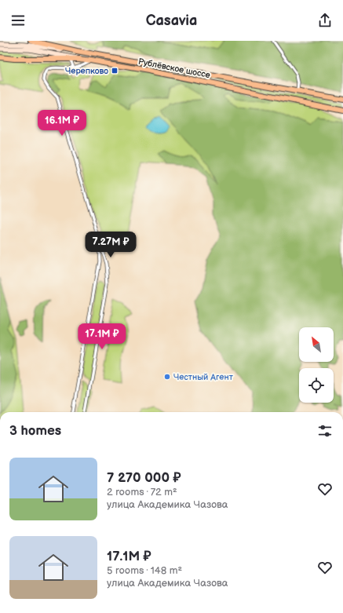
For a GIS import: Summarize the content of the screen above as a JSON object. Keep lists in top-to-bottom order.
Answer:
{
  "streets": {
    "main road": ["Рублёвское шоссе"]
  },
  "places": {
    "transit": ["Черепково"],
    "other": ["Честный Агент"]
  },
  "north": "top left",
  "page": {
    "header": "Casavia",
    "price": ["16.1M ₽", "7.27M ₽", "17.1M ₽"],
    "heading": "3 homes",
    "list": [
      {
        "name": "7 270 000 ₽",
        "note": "2 rooms · 72 m² · улица Академика Чазова"
      },
      {
        "name": "17.1M ₽",
        "note": "5 rooms · 148 m² · улица Академика Чазова"
      }
    ]
  }
}
